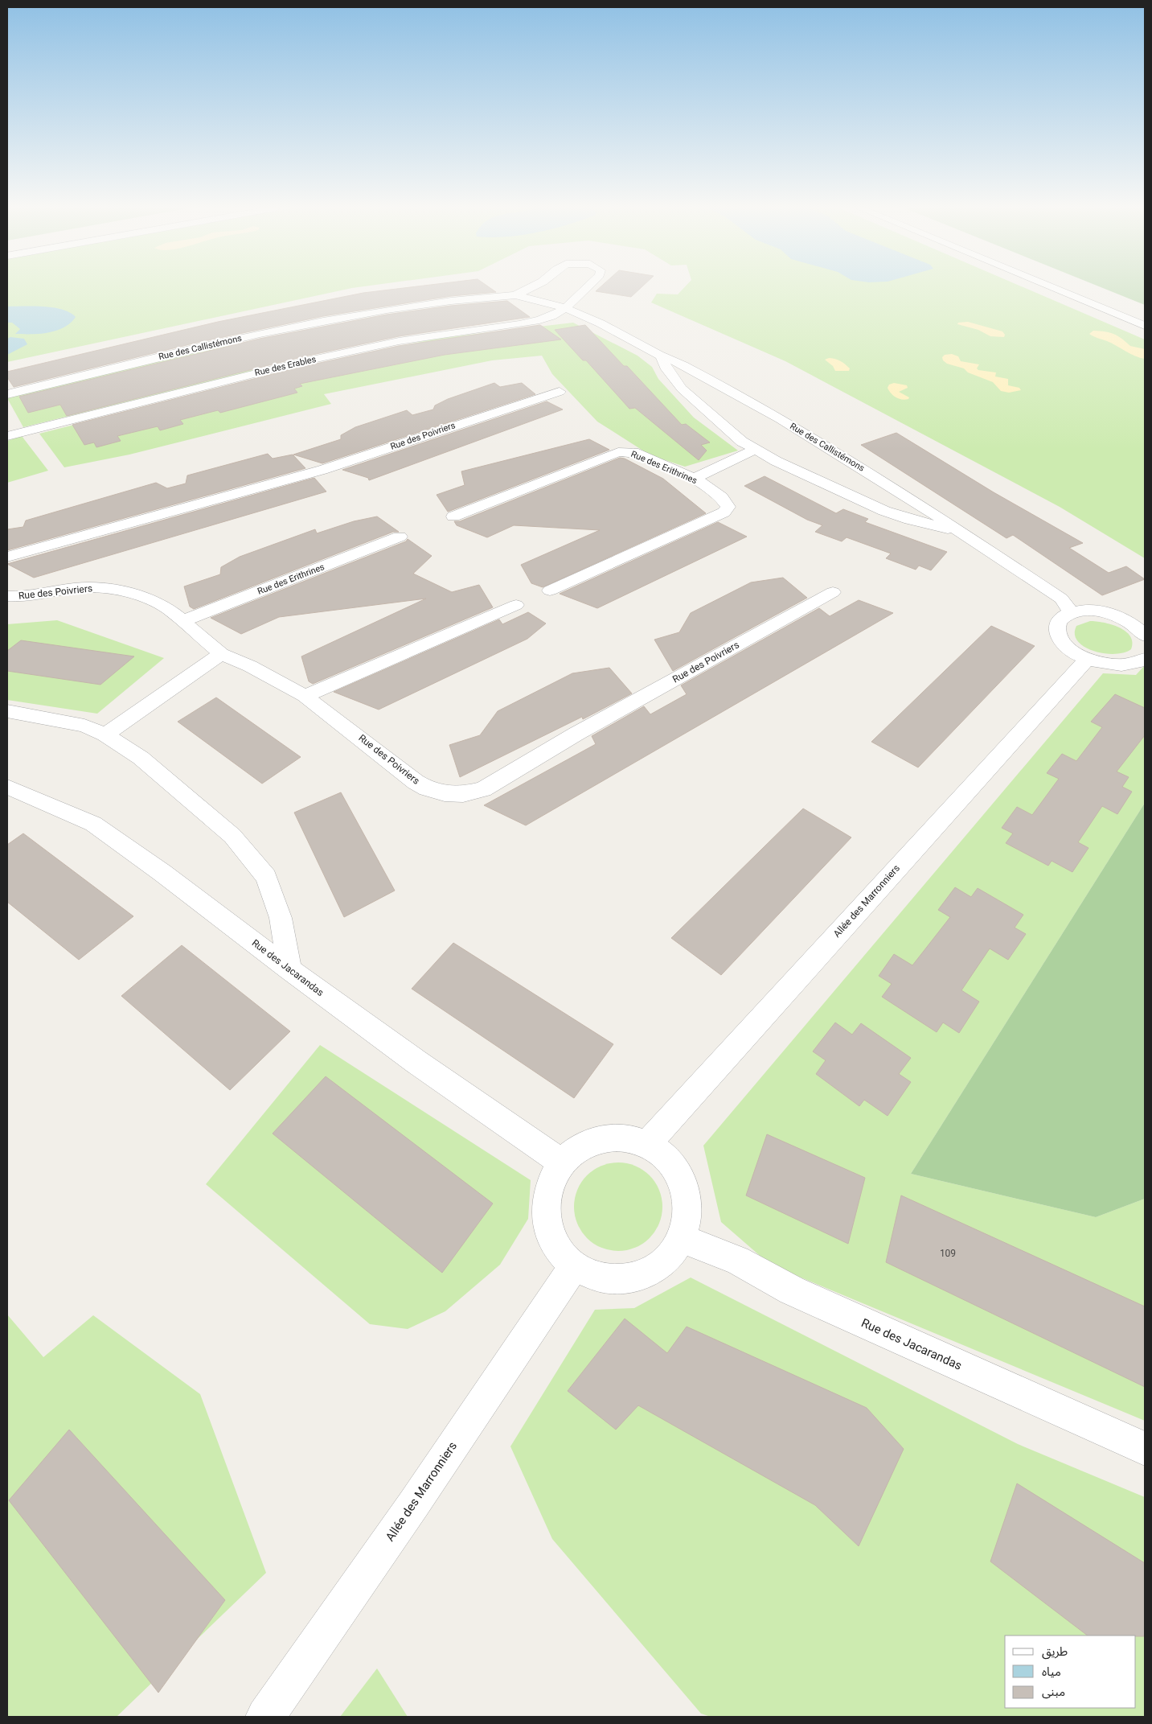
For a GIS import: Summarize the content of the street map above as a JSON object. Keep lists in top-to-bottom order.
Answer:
{
  "streets": {
    "street": [
      "Rue des Callistémons",
      "Rue des Erables",
      "Rue des Poivriers",
      "Rue des Erithrines",
      "Allée des Marronniers",
      "Rue des Jacarandas"
    ]
  },
  "crossings": [
    ["Rue des Callistémons", "Rue des Erables"],
    ["Rue des Poivriers", "Rue des Erithrines"],
    ["Allée des Marronniers", "Rue des Jacarandas"]
  ],
  "house_numbers": ["109"],
  "legend": ["طريق", "مياه", "مبنى"]
}
